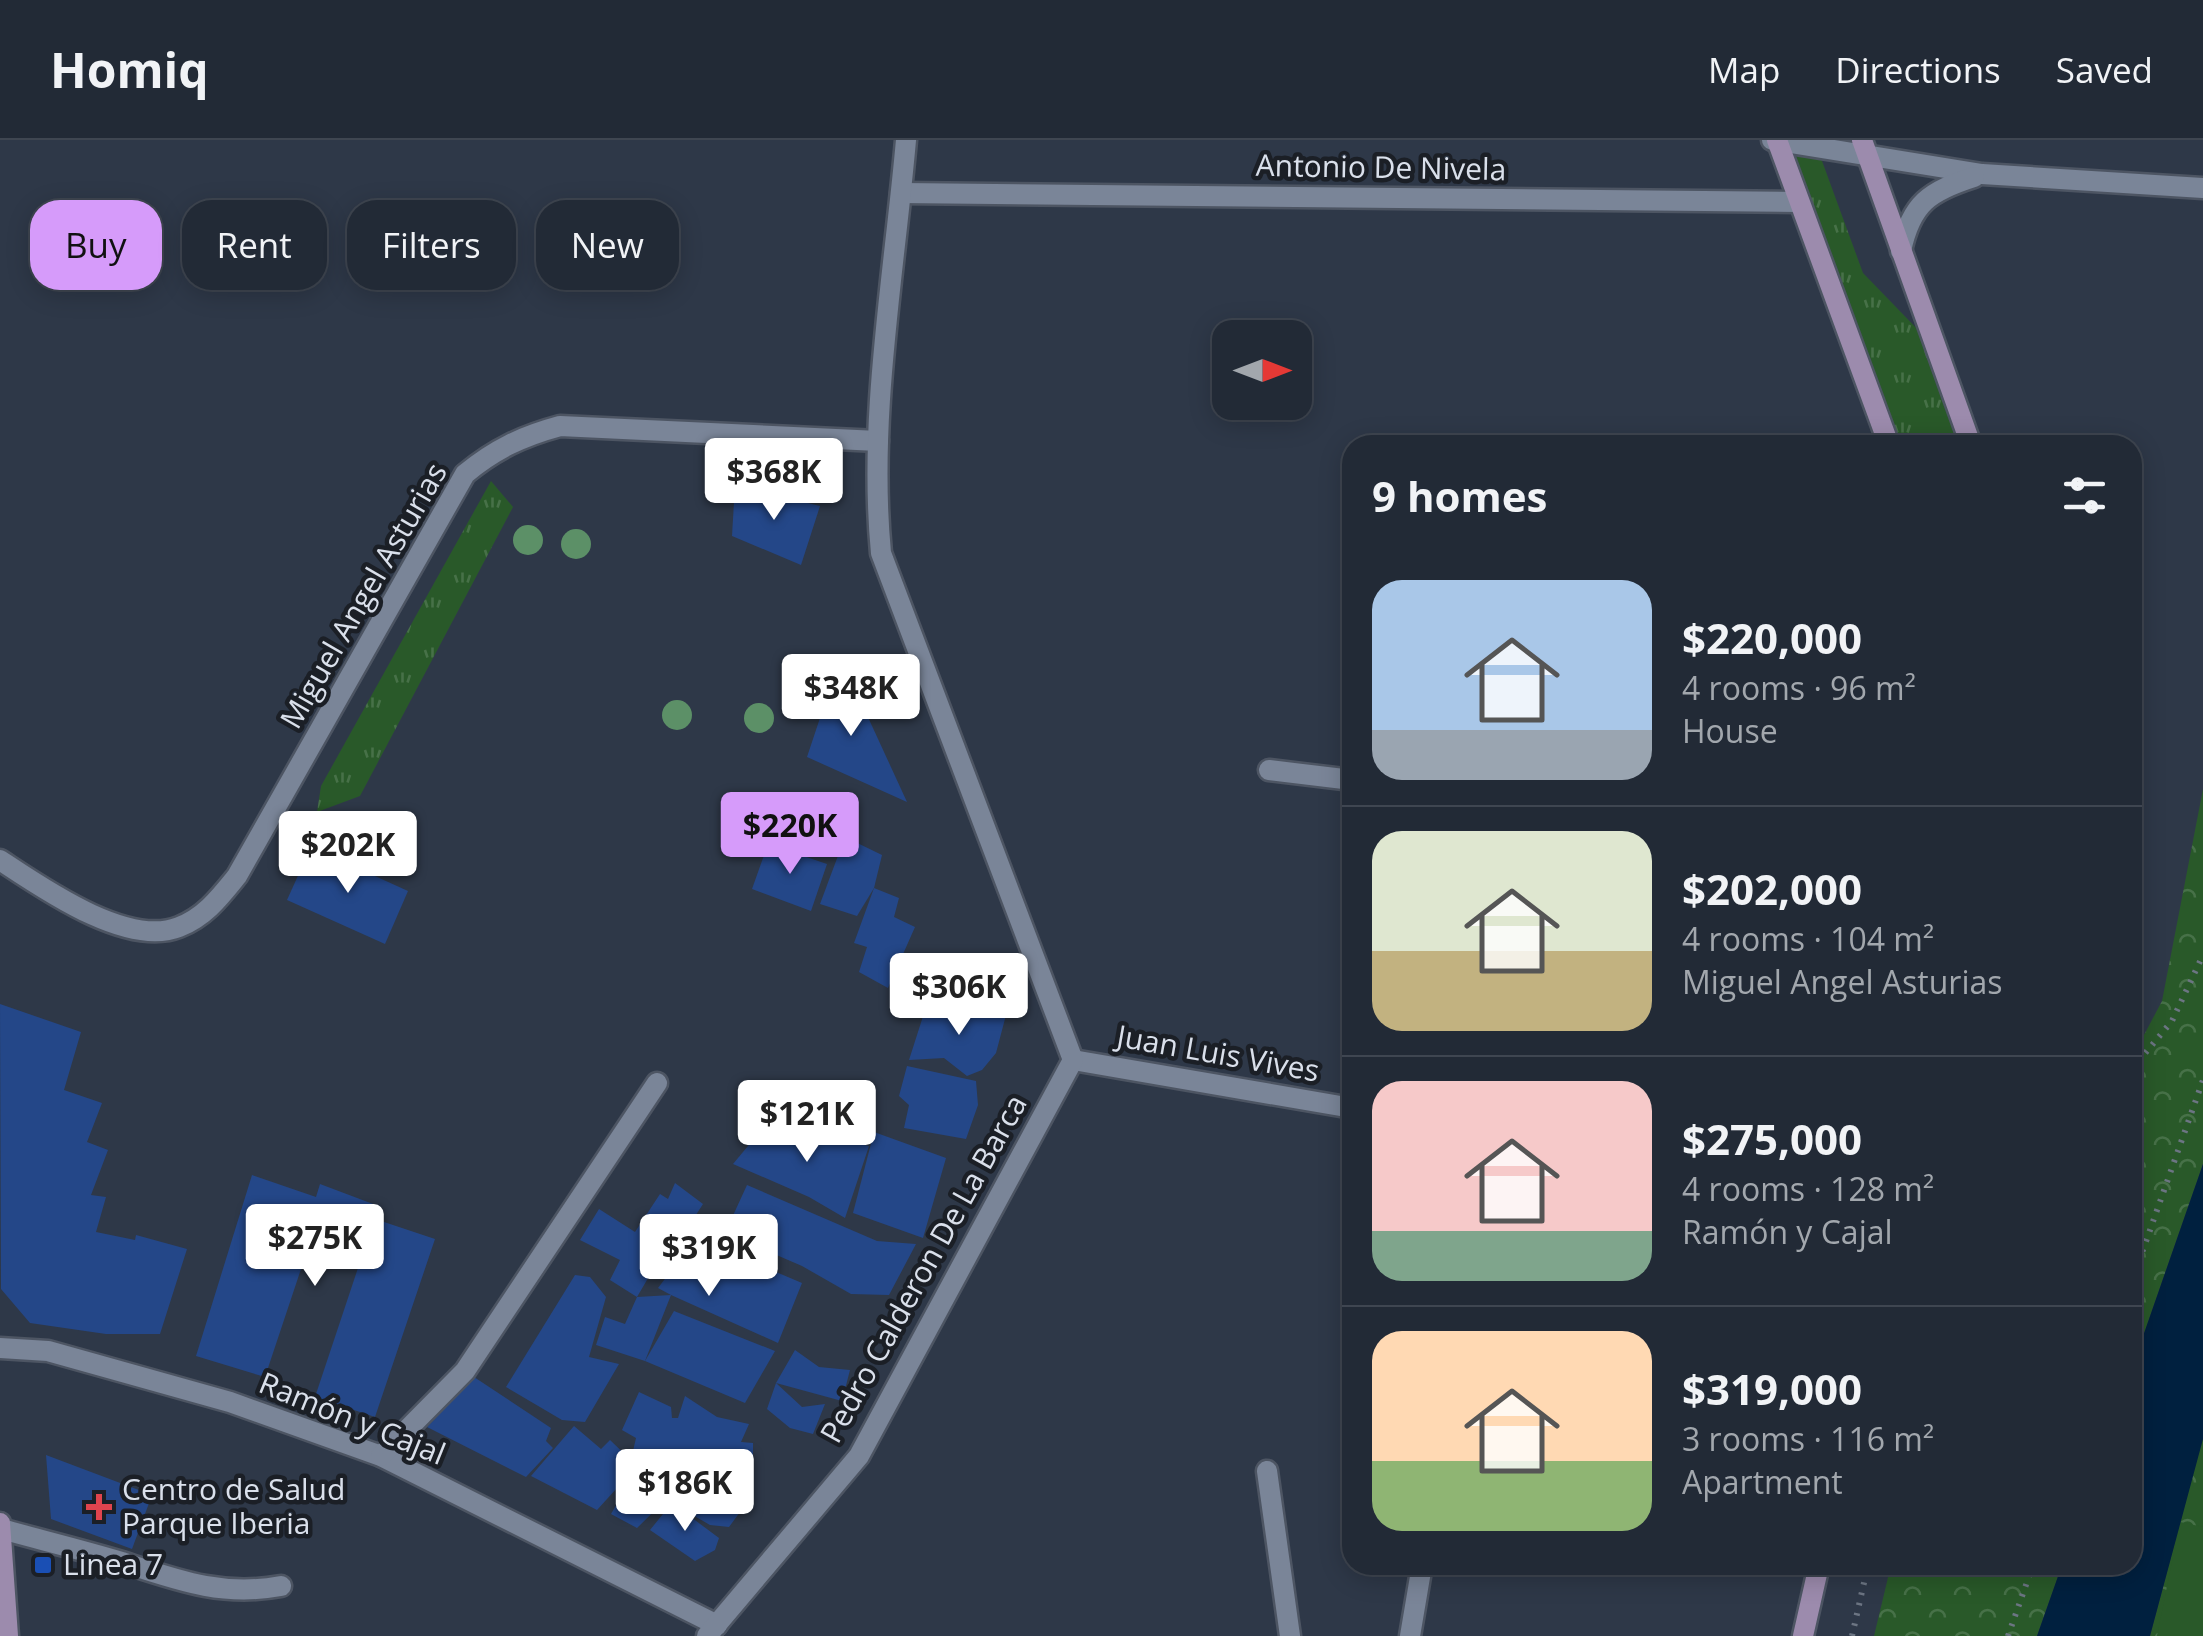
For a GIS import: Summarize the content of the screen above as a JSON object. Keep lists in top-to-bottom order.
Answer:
{
  "streets": {
    "street": [
      "Antonio De Nivela",
      "Miguel Angel Asturias",
      "Juan Luis Vives",
      "Pedro Calderon De La Barca",
      "Ramón y Cajal"
    ]
  },
  "crossings": [
    ["Juan Luis Vives", "Pedro Calderon De La Barca"],
    ["Pedro Calderon De La Barca", "Ramón y Cajal"]
  ],
  "places": {
    "health": ["Centro de Salud Parque Iberia"],
    "transit": ["Linea 7"]
  },
  "north": "right",
  "page": {
    "header": "Homiq",
    "nav": ["Map", "Directions", "Saved"],
    "chip": [
      "Buy",
      "Rent",
      "Filters",
      "New"
    ],
    "heading": "9 homes",
    "price": [
      "$368K",
      "$348K",
      "$220K",
      "$202K",
      "$306K",
      "$121K",
      "$275K",
      "$319K",
      "$186K"
    ],
    "list": [
      {
        "name": "$220,000",
        "note": "4 rooms · 96 m² · House"
      },
      {
        "name": "$202,000",
        "note": "4 rooms · 104 m² · Miguel Angel Asturias"
      },
      {
        "name": "$275,000",
        "note": "4 rooms · 128 m² · Ramón y Cajal"
      },
      {
        "name": "$319,000",
        "note": "3 rooms · 116 m² · Apartment"
      }
    ]
  }
}
